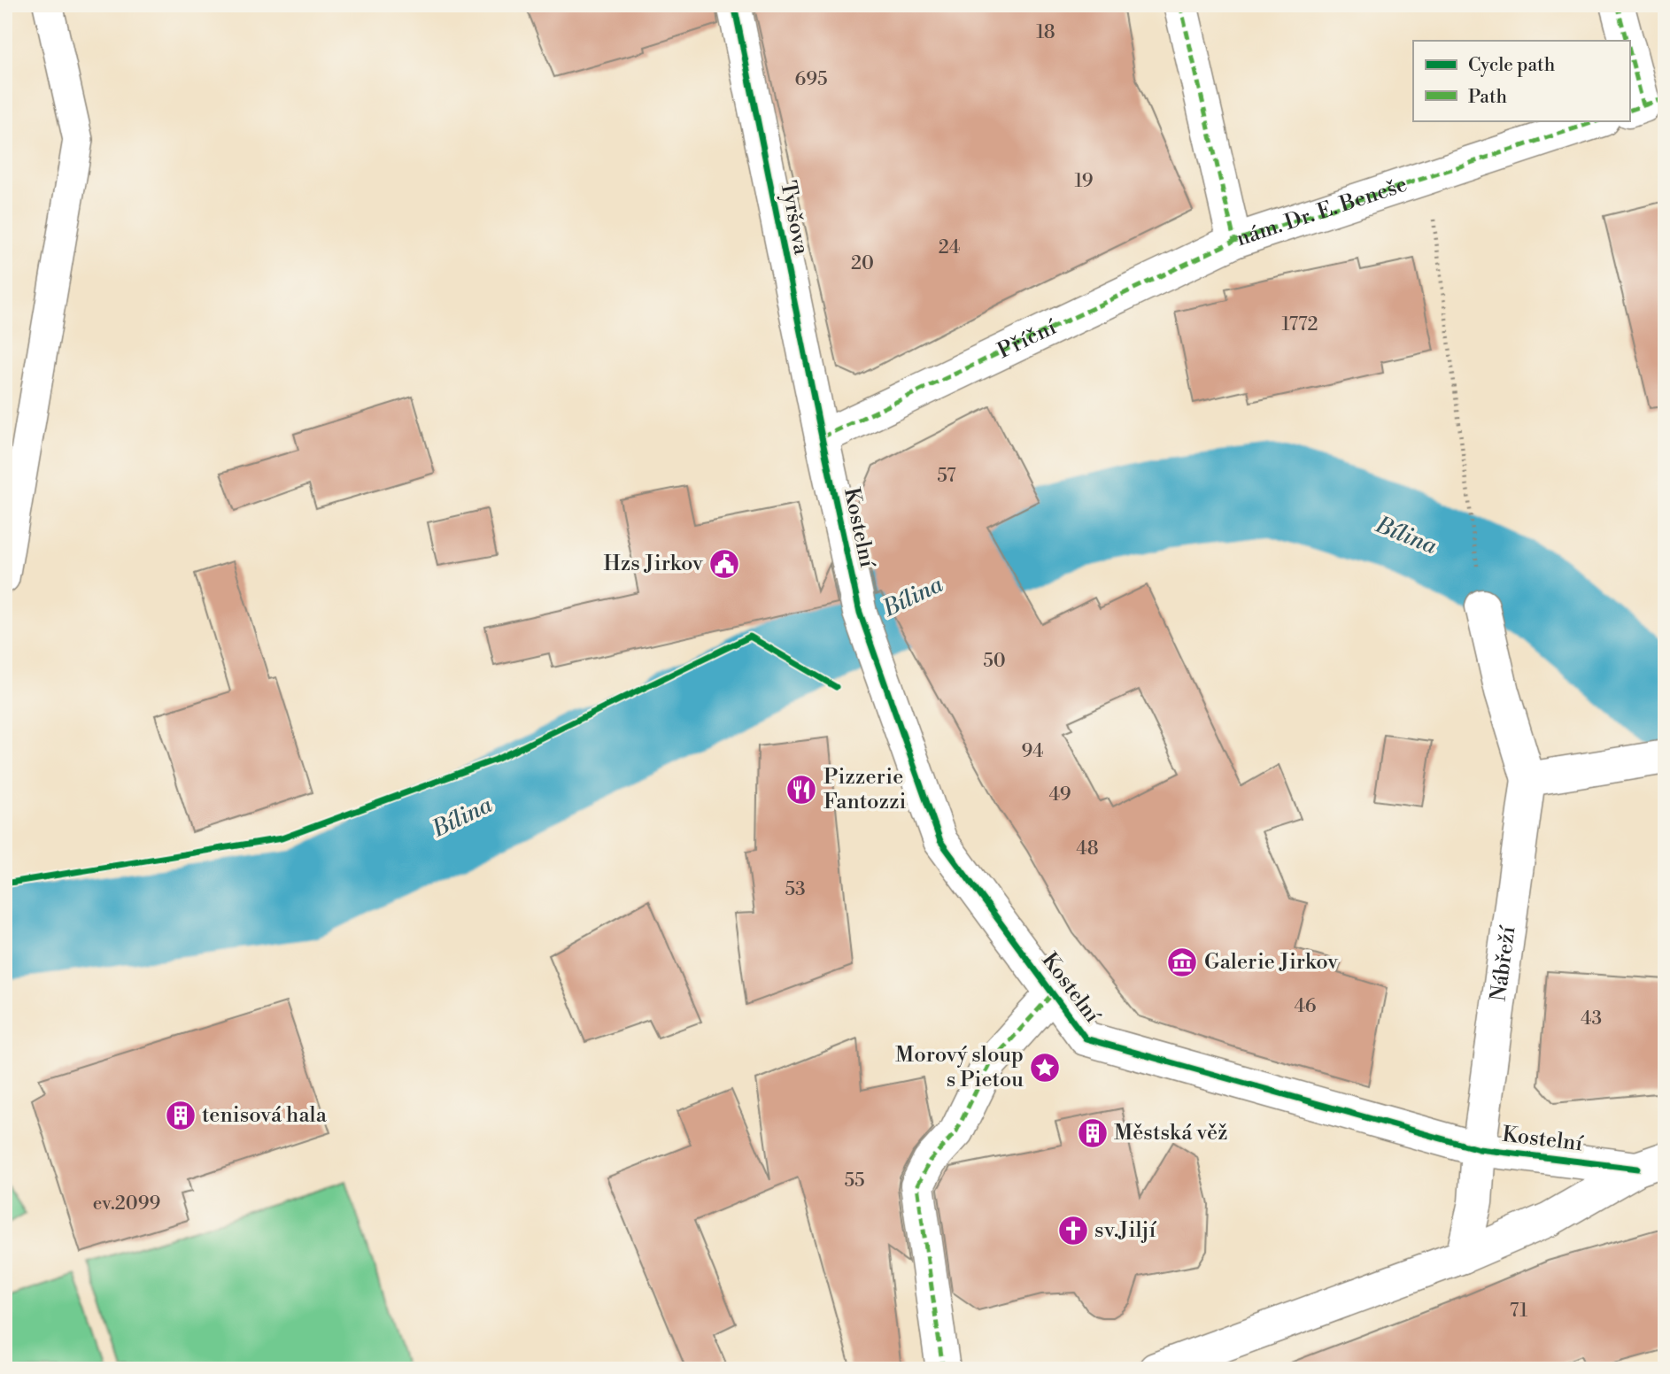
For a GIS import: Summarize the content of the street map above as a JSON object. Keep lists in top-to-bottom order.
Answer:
{
  "streets": {
    "street": [
      "nám. Dr. E. Beneše",
      "Tyršova",
      "Příční",
      "Kostelní",
      "Nábřeží"
    ]
  },
  "crossings": [
    ["nám. Dr. E. Beneše", "Příční"],
    ["Tyršova", "Příční"],
    ["Tyršova", "Kostelní"],
    ["Příční", "Kostelní"],
    ["Kostelní", "Nábřeží"]
  ],
  "water": ["Bílina"],
  "places": {
    "public building": ["Hzs Jirkov"],
    "restaurant": ["Pizzerie Fantozzi"],
    "museum": ["Galerie Jirkov"],
    "place": ["Morový sloup s Pietou"],
    "building": ["tenisová hala", "Městská věž"],
    "church": ["sv.Jiljí"]
  },
  "house_numbers": [
    "18",
    "695",
    "19",
    "24",
    "20",
    "1772",
    "57",
    "50",
    "94",
    "49",
    "48",
    "53",
    "46",
    "43",
    "55",
    "ev.2099",
    "71"
  ],
  "legend": ["Cycle path", "Path"]
}
